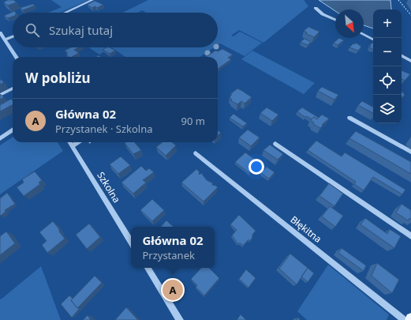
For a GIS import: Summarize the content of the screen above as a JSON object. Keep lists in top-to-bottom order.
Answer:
{
  "streets": {
    "street": ["Szkolna", "Błękitna"]
  },
  "north": "bottom right",
  "page": {
    "map_buttons": ["+", "−"],
    "search": "Szukaj tutaj",
    "heading": "W pobliżu",
    "list": [
      {
        "mark": "A",
        "name": "Główna 02",
        "note": "Przystanek · Szkolna",
        "value": "90 m"
      }
    ],
    "popup": ["Główna 02", "Przystanek"],
    "pins": "A"
  }
}
